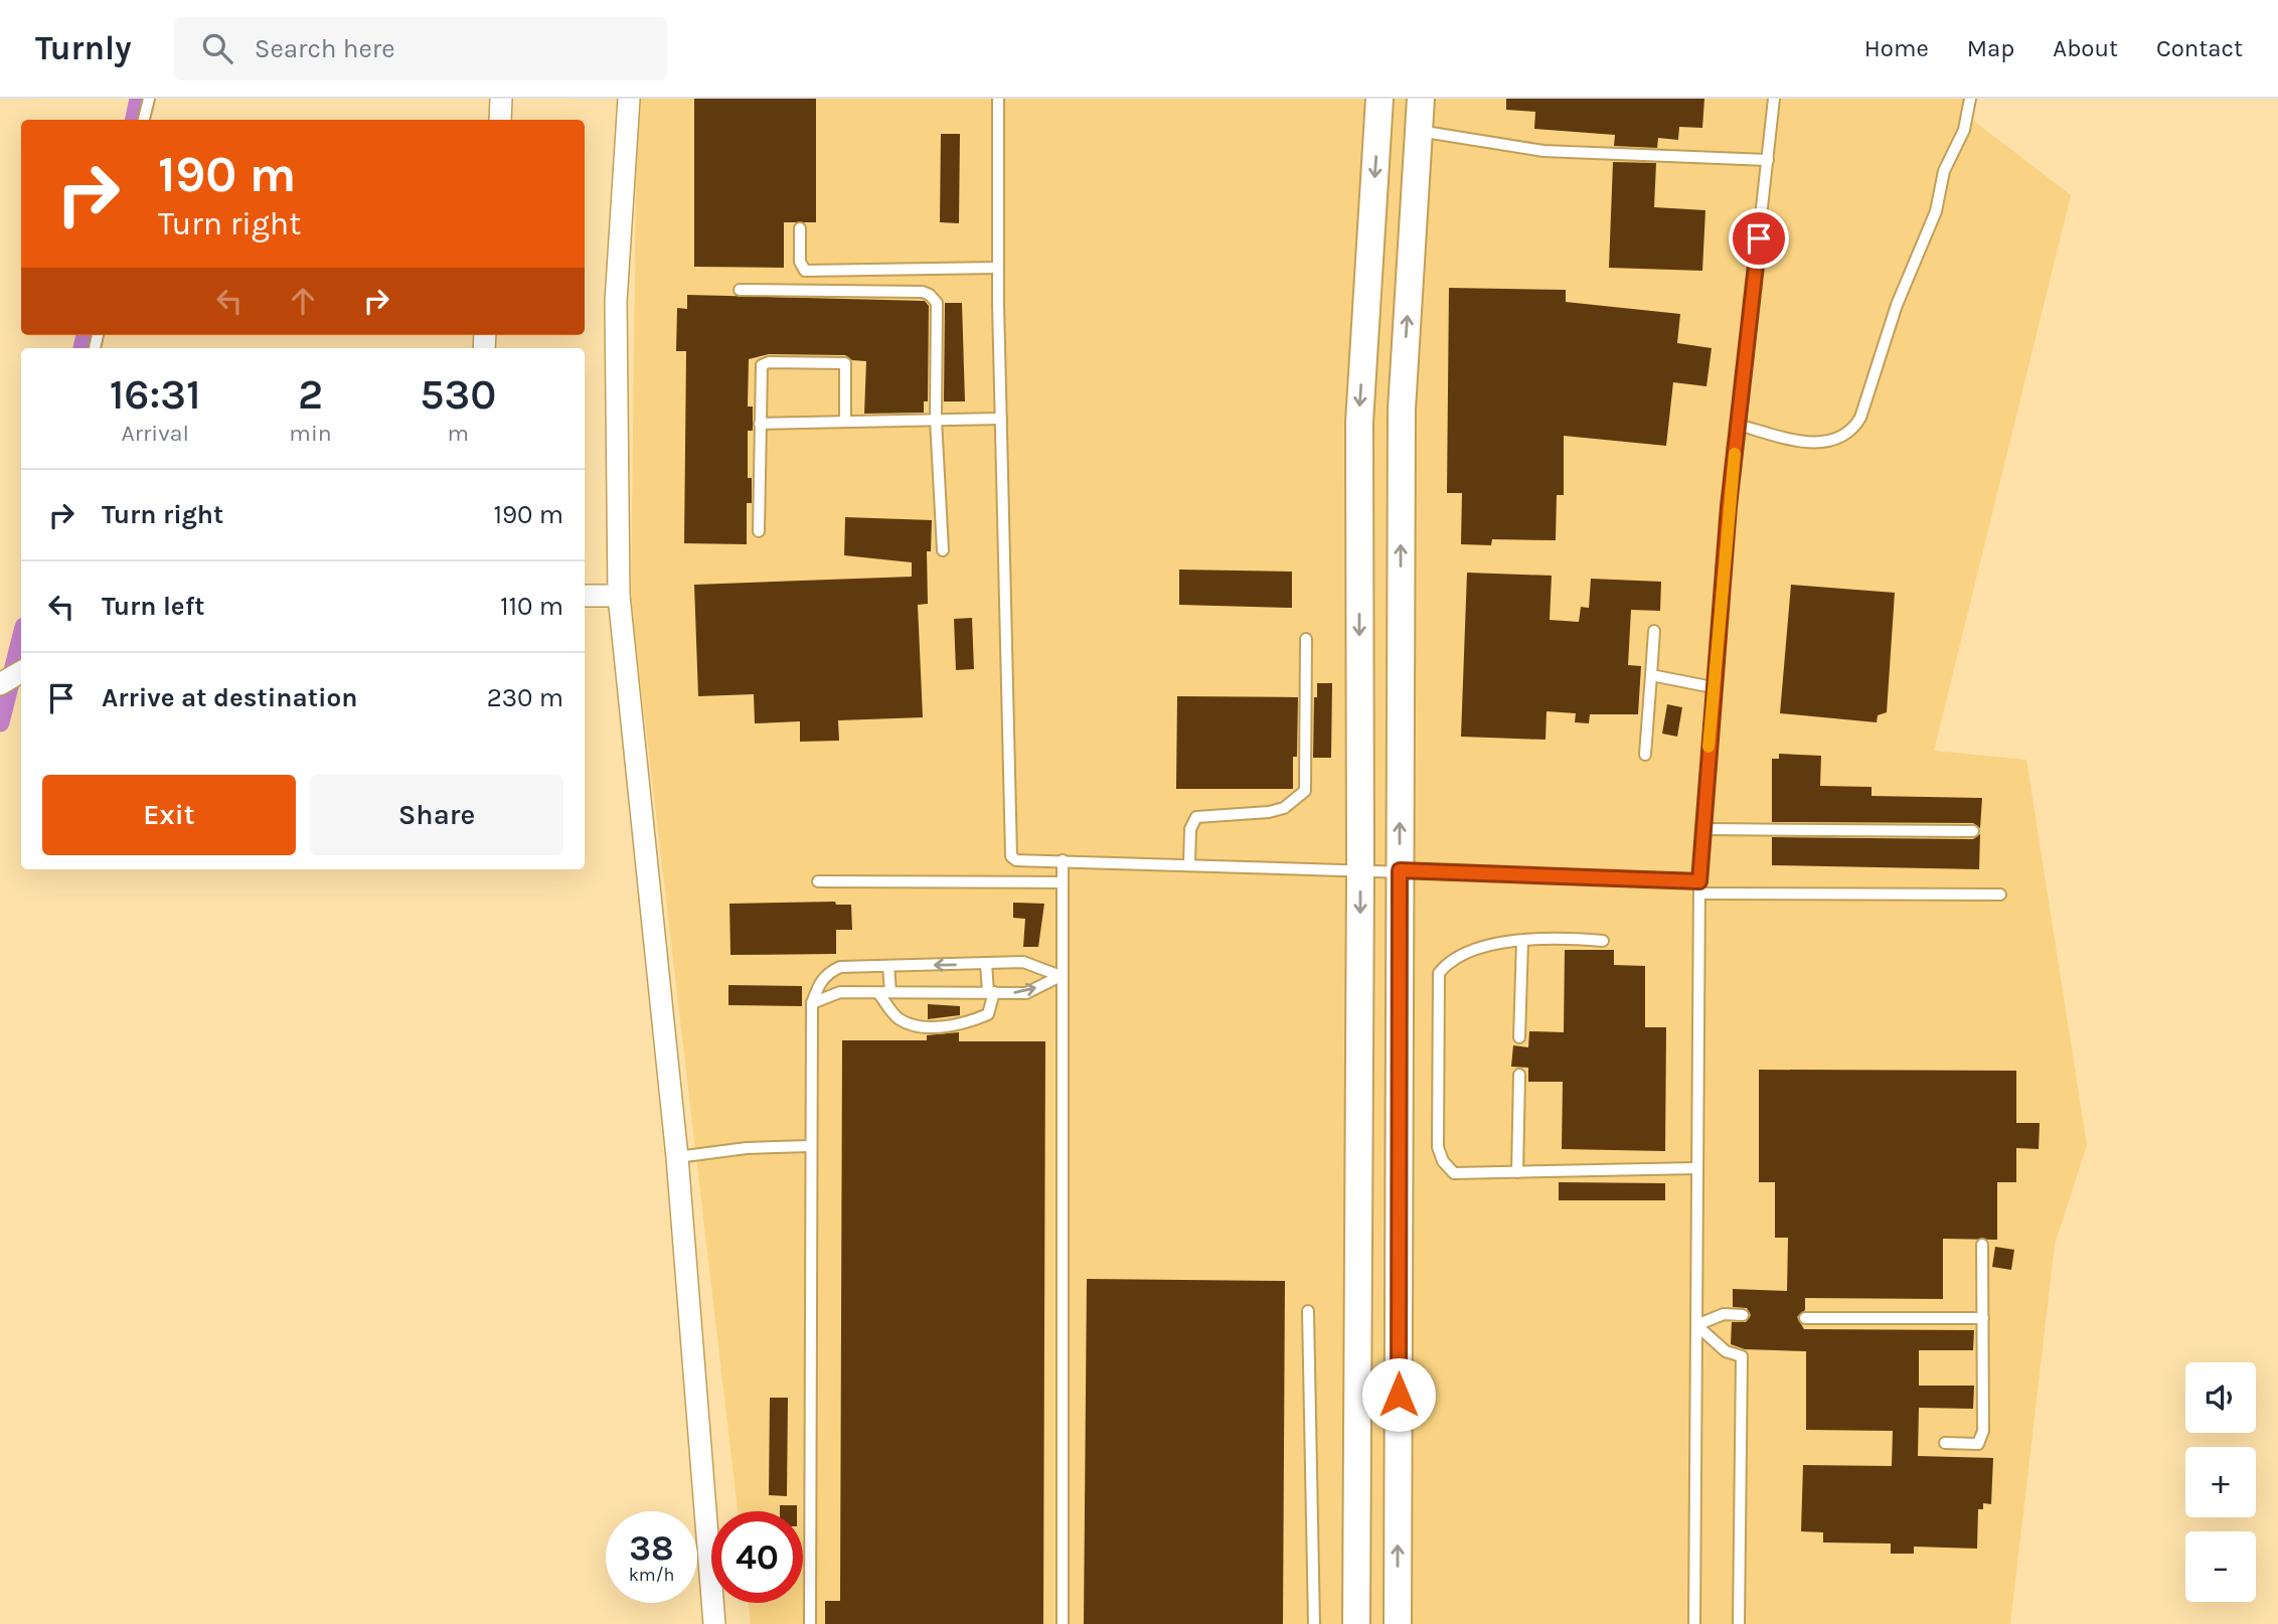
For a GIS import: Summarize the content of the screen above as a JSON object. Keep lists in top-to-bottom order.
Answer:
{
  "page": {
    "header": "Turnly",
    "search": "Search here",
    "nav": [
      "Home",
      "Map",
      "About",
      "Contact"
    ],
    "turn": ["190 m", "Turn right"],
    "eta": [
      "16:31",
      "Arrival",
      "2",
      "min",
      "530",
      "m"
    ],
    "list": [
      {
        "name": "Turn right",
        "value": "190 m"
      },
      {
        "name": "Turn left",
        "value": "110 m"
      },
      {
        "name": "Arrive at destination",
        "value": "230 m"
      }
    ],
    "buttons": ["Exit", "Share"],
    "map_buttons": ["+", "−"],
    "speed": "38 km/h",
    "limit": "40"
  }
}
